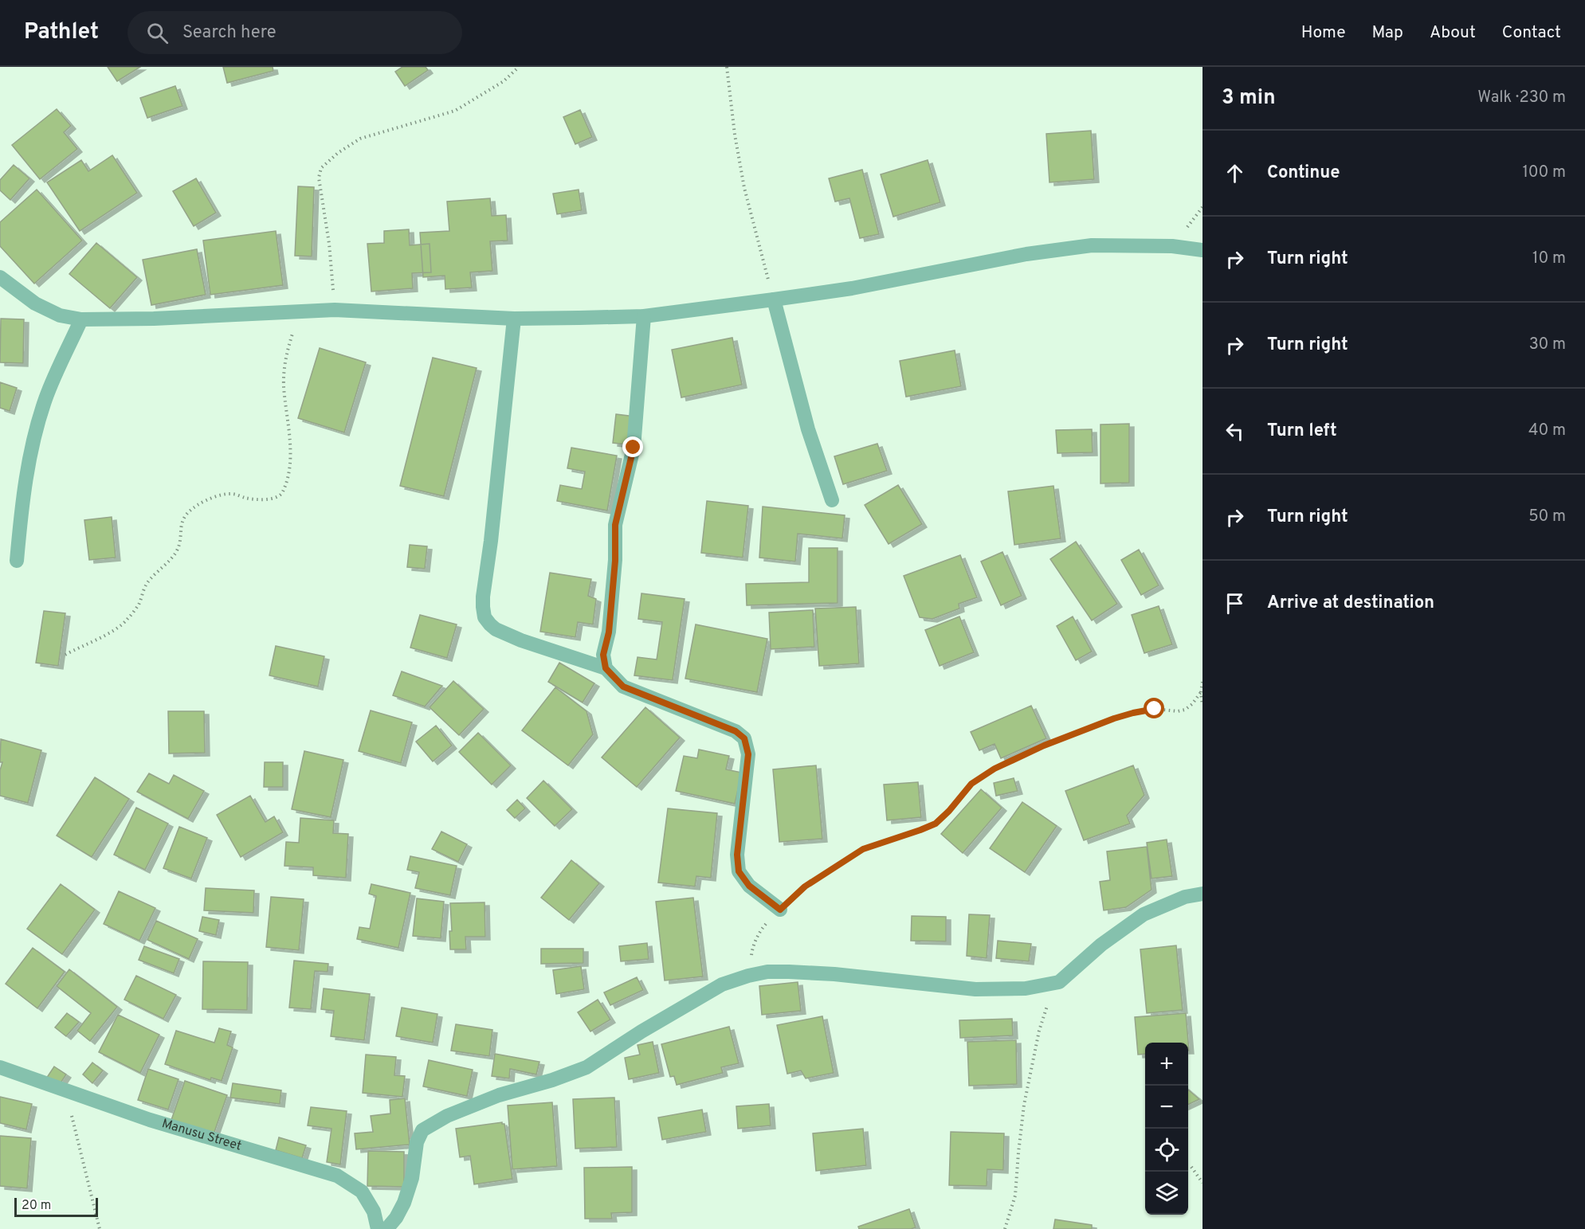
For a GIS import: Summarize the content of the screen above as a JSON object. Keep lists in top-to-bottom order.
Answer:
{
  "streets": {
    "street": ["Manusu Street"]
  },
  "scale_bar": "20 m",
  "page": {
    "header": "Pathlet",
    "search": "Search here",
    "nav": [
      "Home",
      "Map",
      "About",
      "Contact"
    ],
    "heading": ["3 min", "Walk · 230 m"],
    "list": [
      ["Continue", "100 m"],
      ["Turn right", "10 m"],
      ["Turn right", "30 m"],
      ["Turn left", "40 m"],
      ["Turn right", "50 m"],
      "Arrive at destination"
    ],
    "map_buttons": ["+", "−"],
    "scale": "20 m"
  }
}
